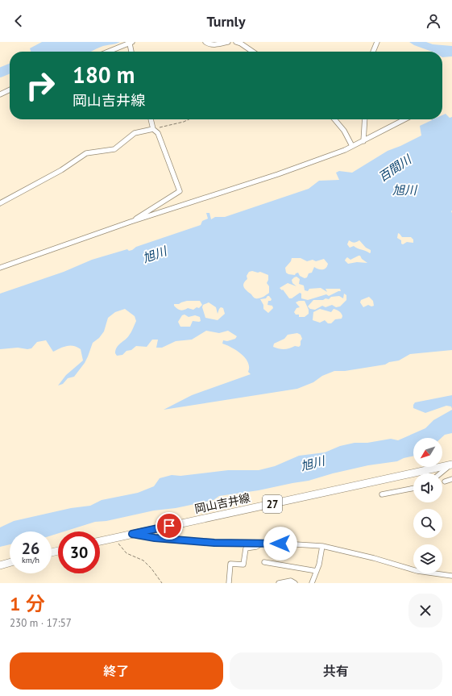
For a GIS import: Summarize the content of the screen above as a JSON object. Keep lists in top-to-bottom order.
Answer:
{
  "streets": {
    "main road": ["岡山吉井線", "27"]
  },
  "water": ["百間川", "旭川"],
  "north": "bottom left",
  "page": {
    "header": "Turnly",
    "turn": ["180 m", "岡山吉井線"],
    "speed": "26 km/h",
    "limit": "30",
    "heading": ["1 分", "230 m · 17:57"],
    "buttons": ["終了", "共有"]
  }
}
